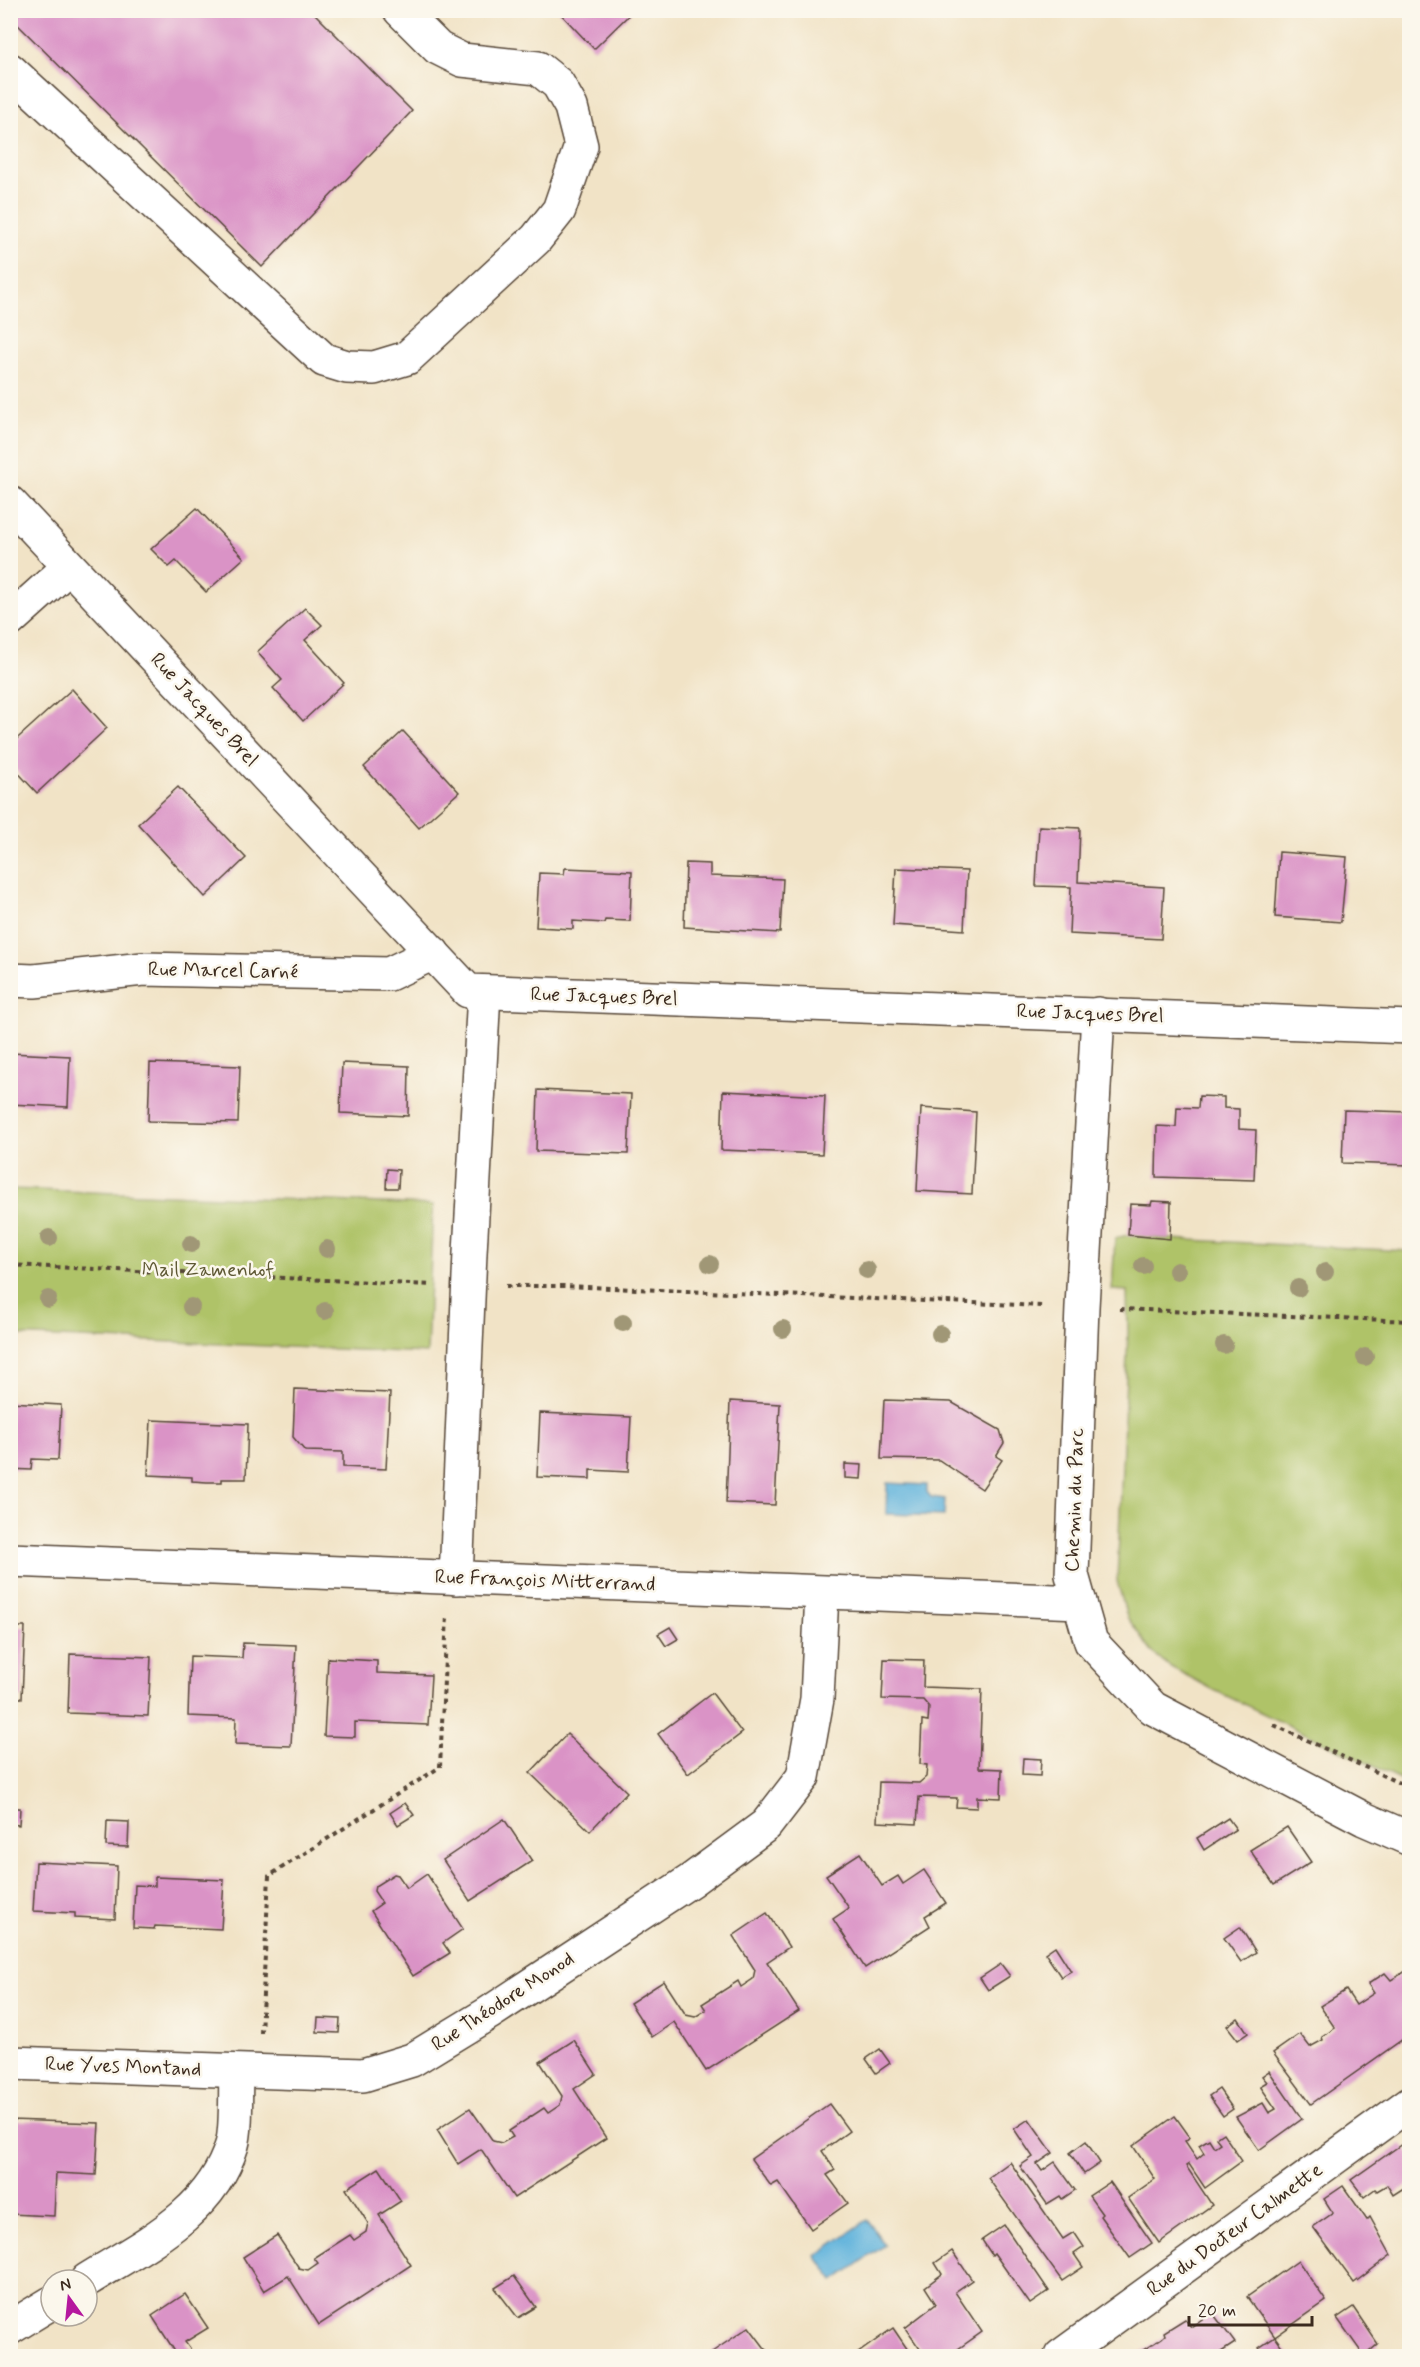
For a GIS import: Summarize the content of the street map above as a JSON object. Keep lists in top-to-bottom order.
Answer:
{
  "streets": {
    "street": [
      "Rue Jacques Brel",
      "Rue Marcel Carné",
      "Chemin du Parc",
      "Rue François Mitterrand",
      "Rue Théodore Monod",
      "Rue Yves Montand",
      "Rue du Docteur Calmette"
    ]
  },
  "crossings": [
    ["Rue Jacques Brel", "Rue Marcel Carné"],
    ["Rue Jacques Brel", "Chemin du Parc"],
    ["Chemin du Parc", "Rue François Mitterrand"],
    ["Rue François Mitterrand", "Rue Théodore Monod"],
    ["Rue Théodore Monod", "Rue Yves Montand"]
  ],
  "parks": ["Mail Zamenhof"],
  "scale_bar": "20 m",
  "north": "top"
}
